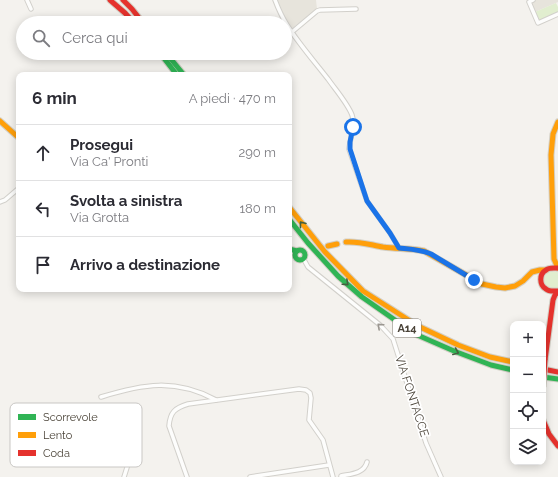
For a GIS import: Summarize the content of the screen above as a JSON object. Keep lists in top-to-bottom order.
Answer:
{
  "streets": {
    "main road": ["A14"],
    "street": ["VIA FONTACCE"]
  },
  "one_way": ["VIA FONTACCE"],
  "legend": ["Scorrevole", "Lento", "Coda"],
  "page": {
    "search": "Cerca qui",
    "heading": ["6 min", "A piedi · 470 m"],
    "list": [
      ["Prosegui", "Via Ca' Pronti", "290 m"],
      ["Svolta a sinistra", "Via Grotta", "180 m"],
      "Arrivo a destinazione"
    ],
    "map_buttons": ["+", "−"]
  }
}
